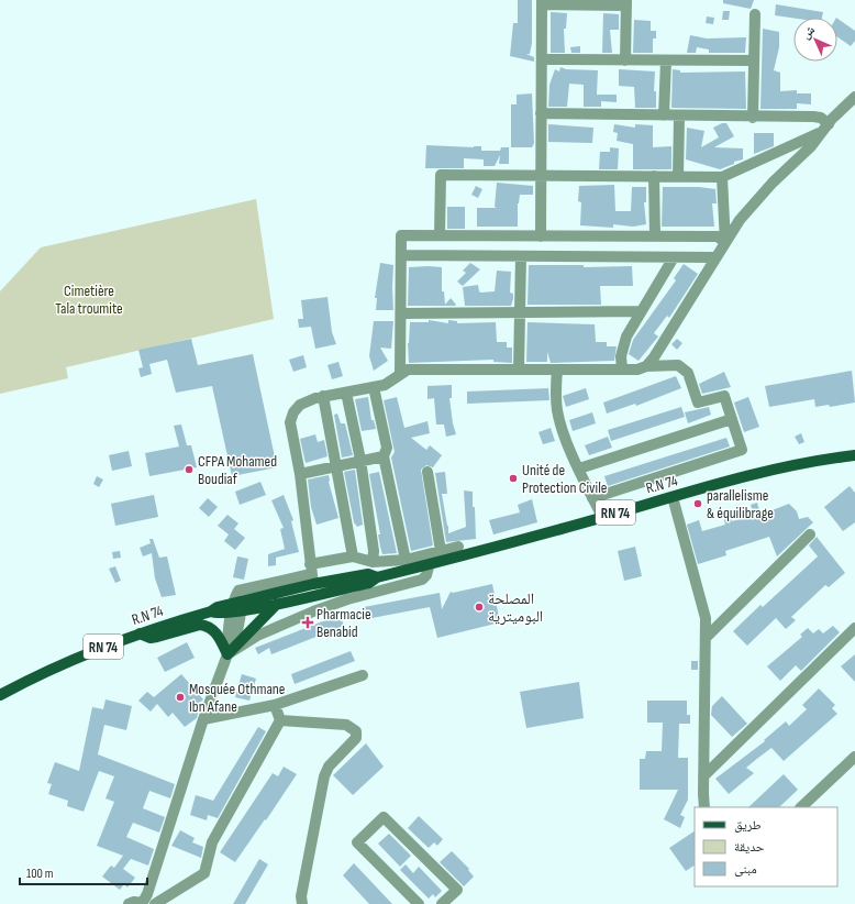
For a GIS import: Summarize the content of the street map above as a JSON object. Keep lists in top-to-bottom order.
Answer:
{
  "streets": {
    "main road": ["R.N 74", "RN 74"]
  },
  "parks": ["Cimetière Tala troumite"],
  "places": {
    "other": [
      "CFPA Mohamed Boudiaf",
      "Unité de Protection Civile",
      "parallelisme & équilibrage",
      "المصلحة البوميترية",
      "Mosquée Othmane Ibn Afane"
    ],
    "health": ["Pharmacie Benabid"]
  },
  "legend": ["طريق", "حديقة", "مبنى"],
  "scale_bar": "100 m",
  "north": "top left"
}
